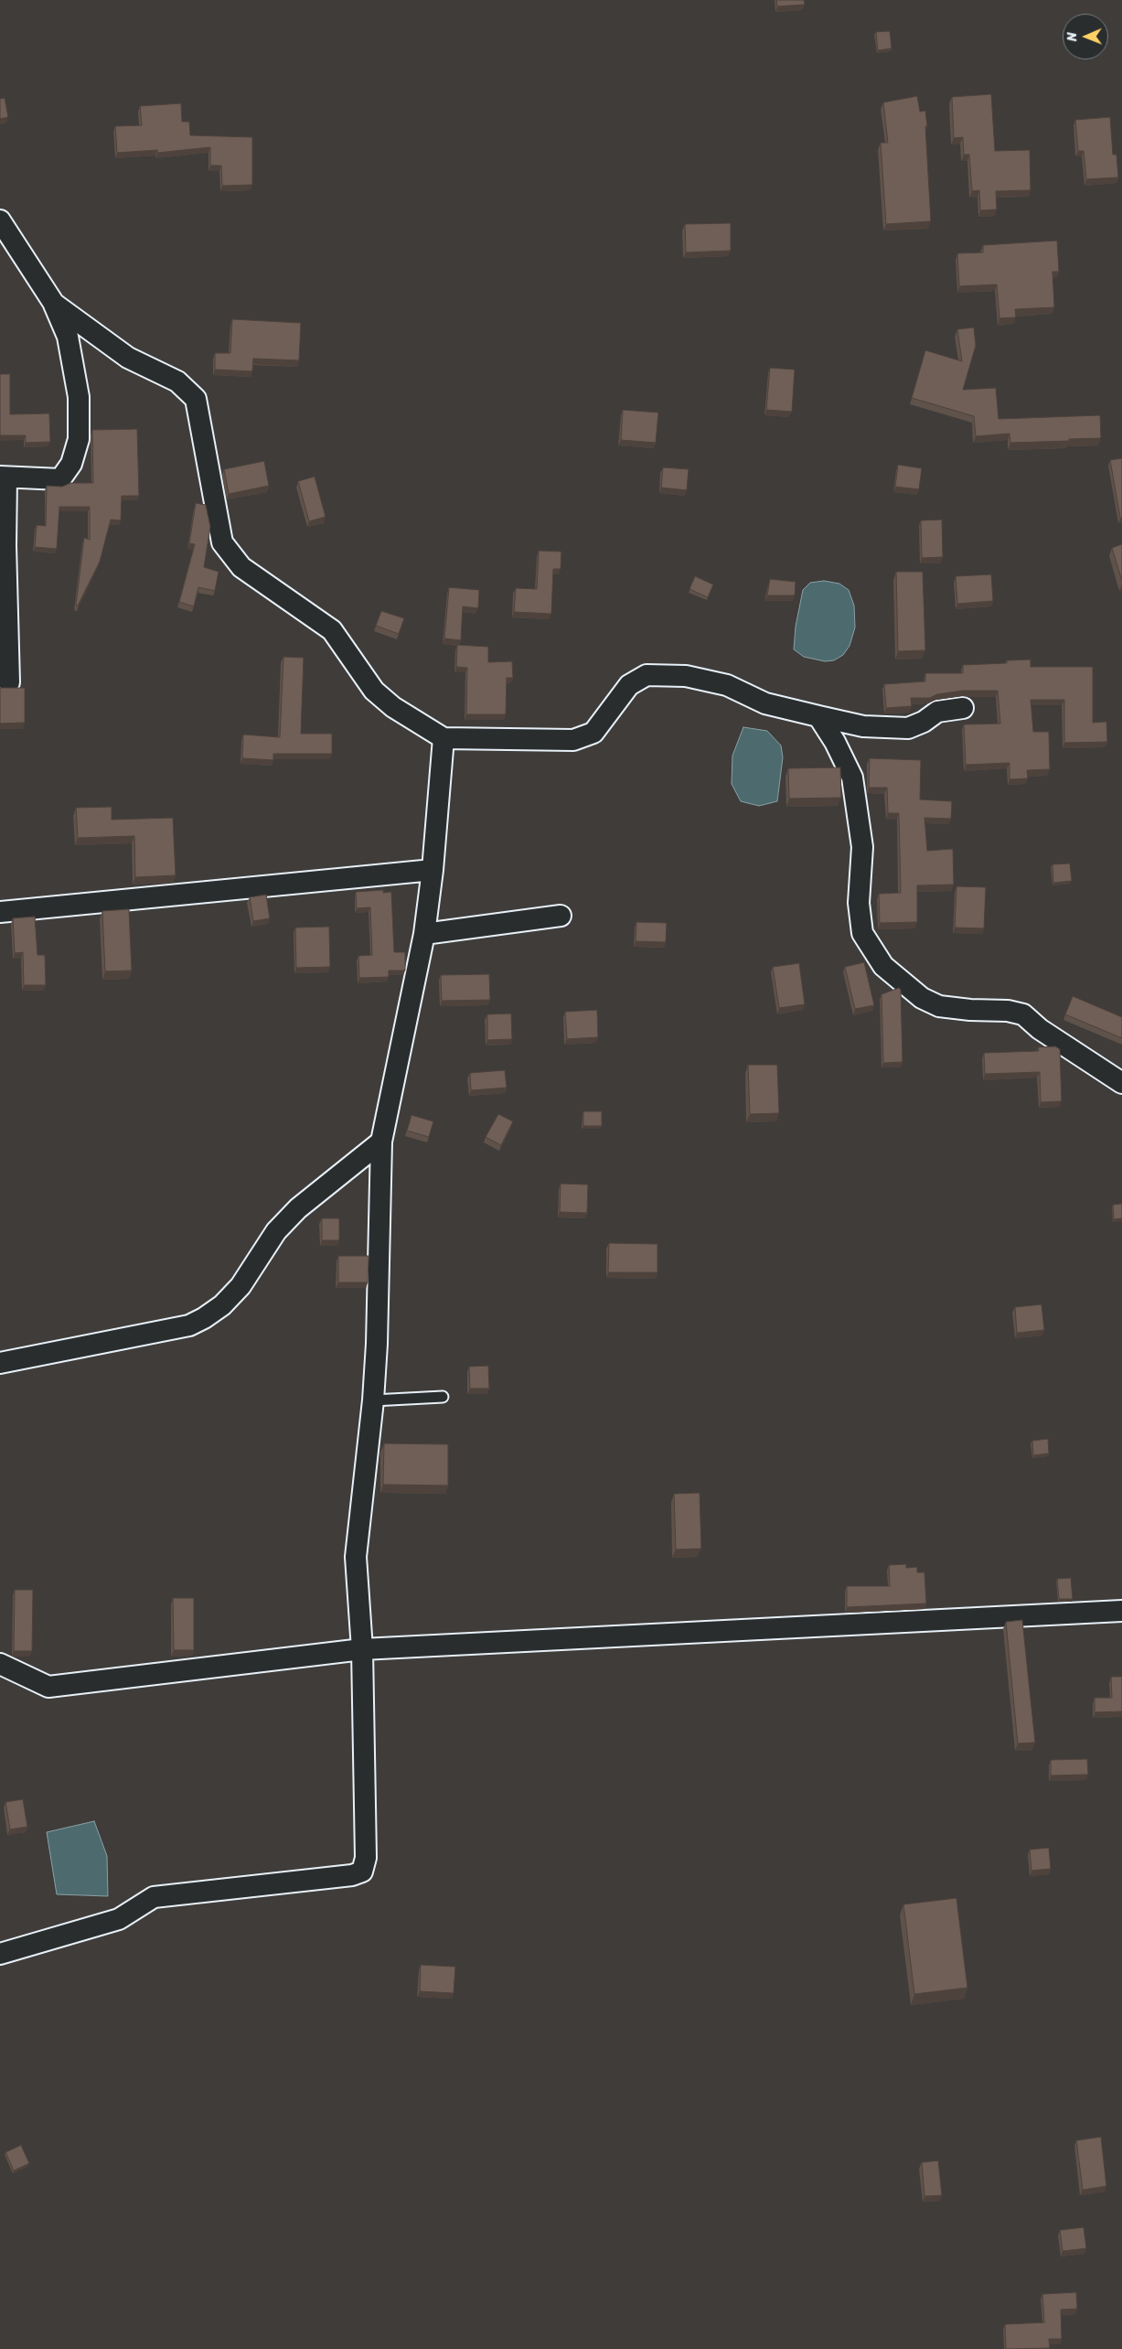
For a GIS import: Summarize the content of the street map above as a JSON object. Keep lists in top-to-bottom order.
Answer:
{
  "north": "left"
}
